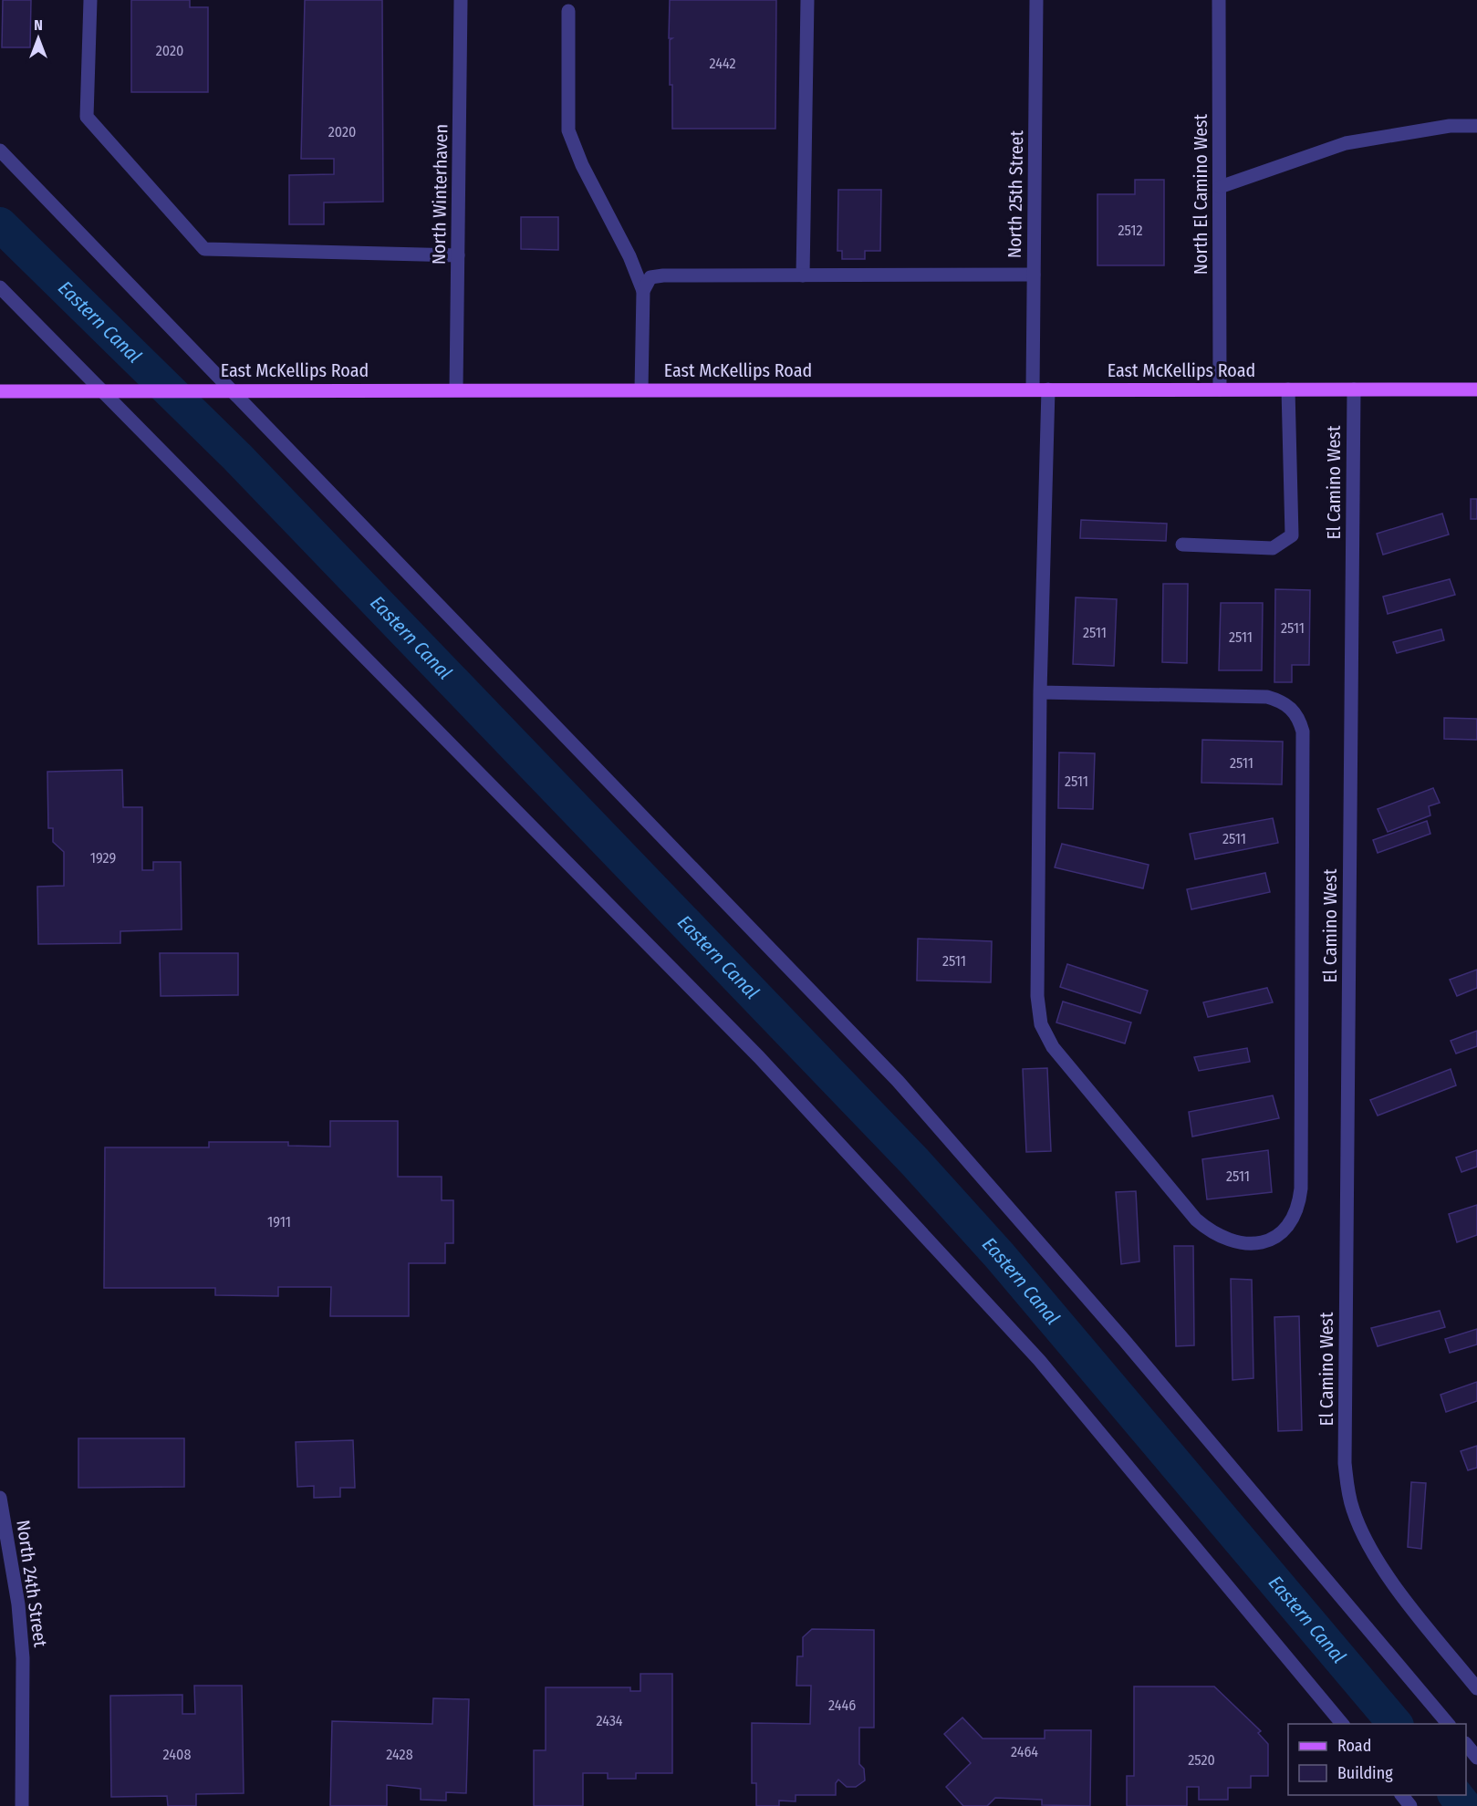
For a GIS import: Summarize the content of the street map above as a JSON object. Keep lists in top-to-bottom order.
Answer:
{
  "streets": {
    "main road": ["East McKellips Road"],
    "street": [
      "North Winterhaven",
      "North 25th Street",
      "North El Camino West",
      "El Camino West",
      "North 24th Street"
    ]
  },
  "crossings": [
    ["North Winterhaven", "East McKellips Road"],
    ["North 25th Street", "East McKellips Road"],
    ["North El Camino West", "East McKellips Road"],
    ["East McKellips Road", "El Camino West"]
  ],
  "water": ["Eastern Canal"],
  "house_numbers": [
    "2020",
    "2442",
    "2020",
    "2512",
    "2511",
    "2511",
    "2511",
    "2511",
    "2511",
    "2511",
    "1929",
    "2511",
    "2511",
    "1911",
    "2446",
    "2434",
    "2464",
    "2408",
    "2428",
    "2520"
  ],
  "legend": ["Road", "Building"],
  "north": "top"
}
